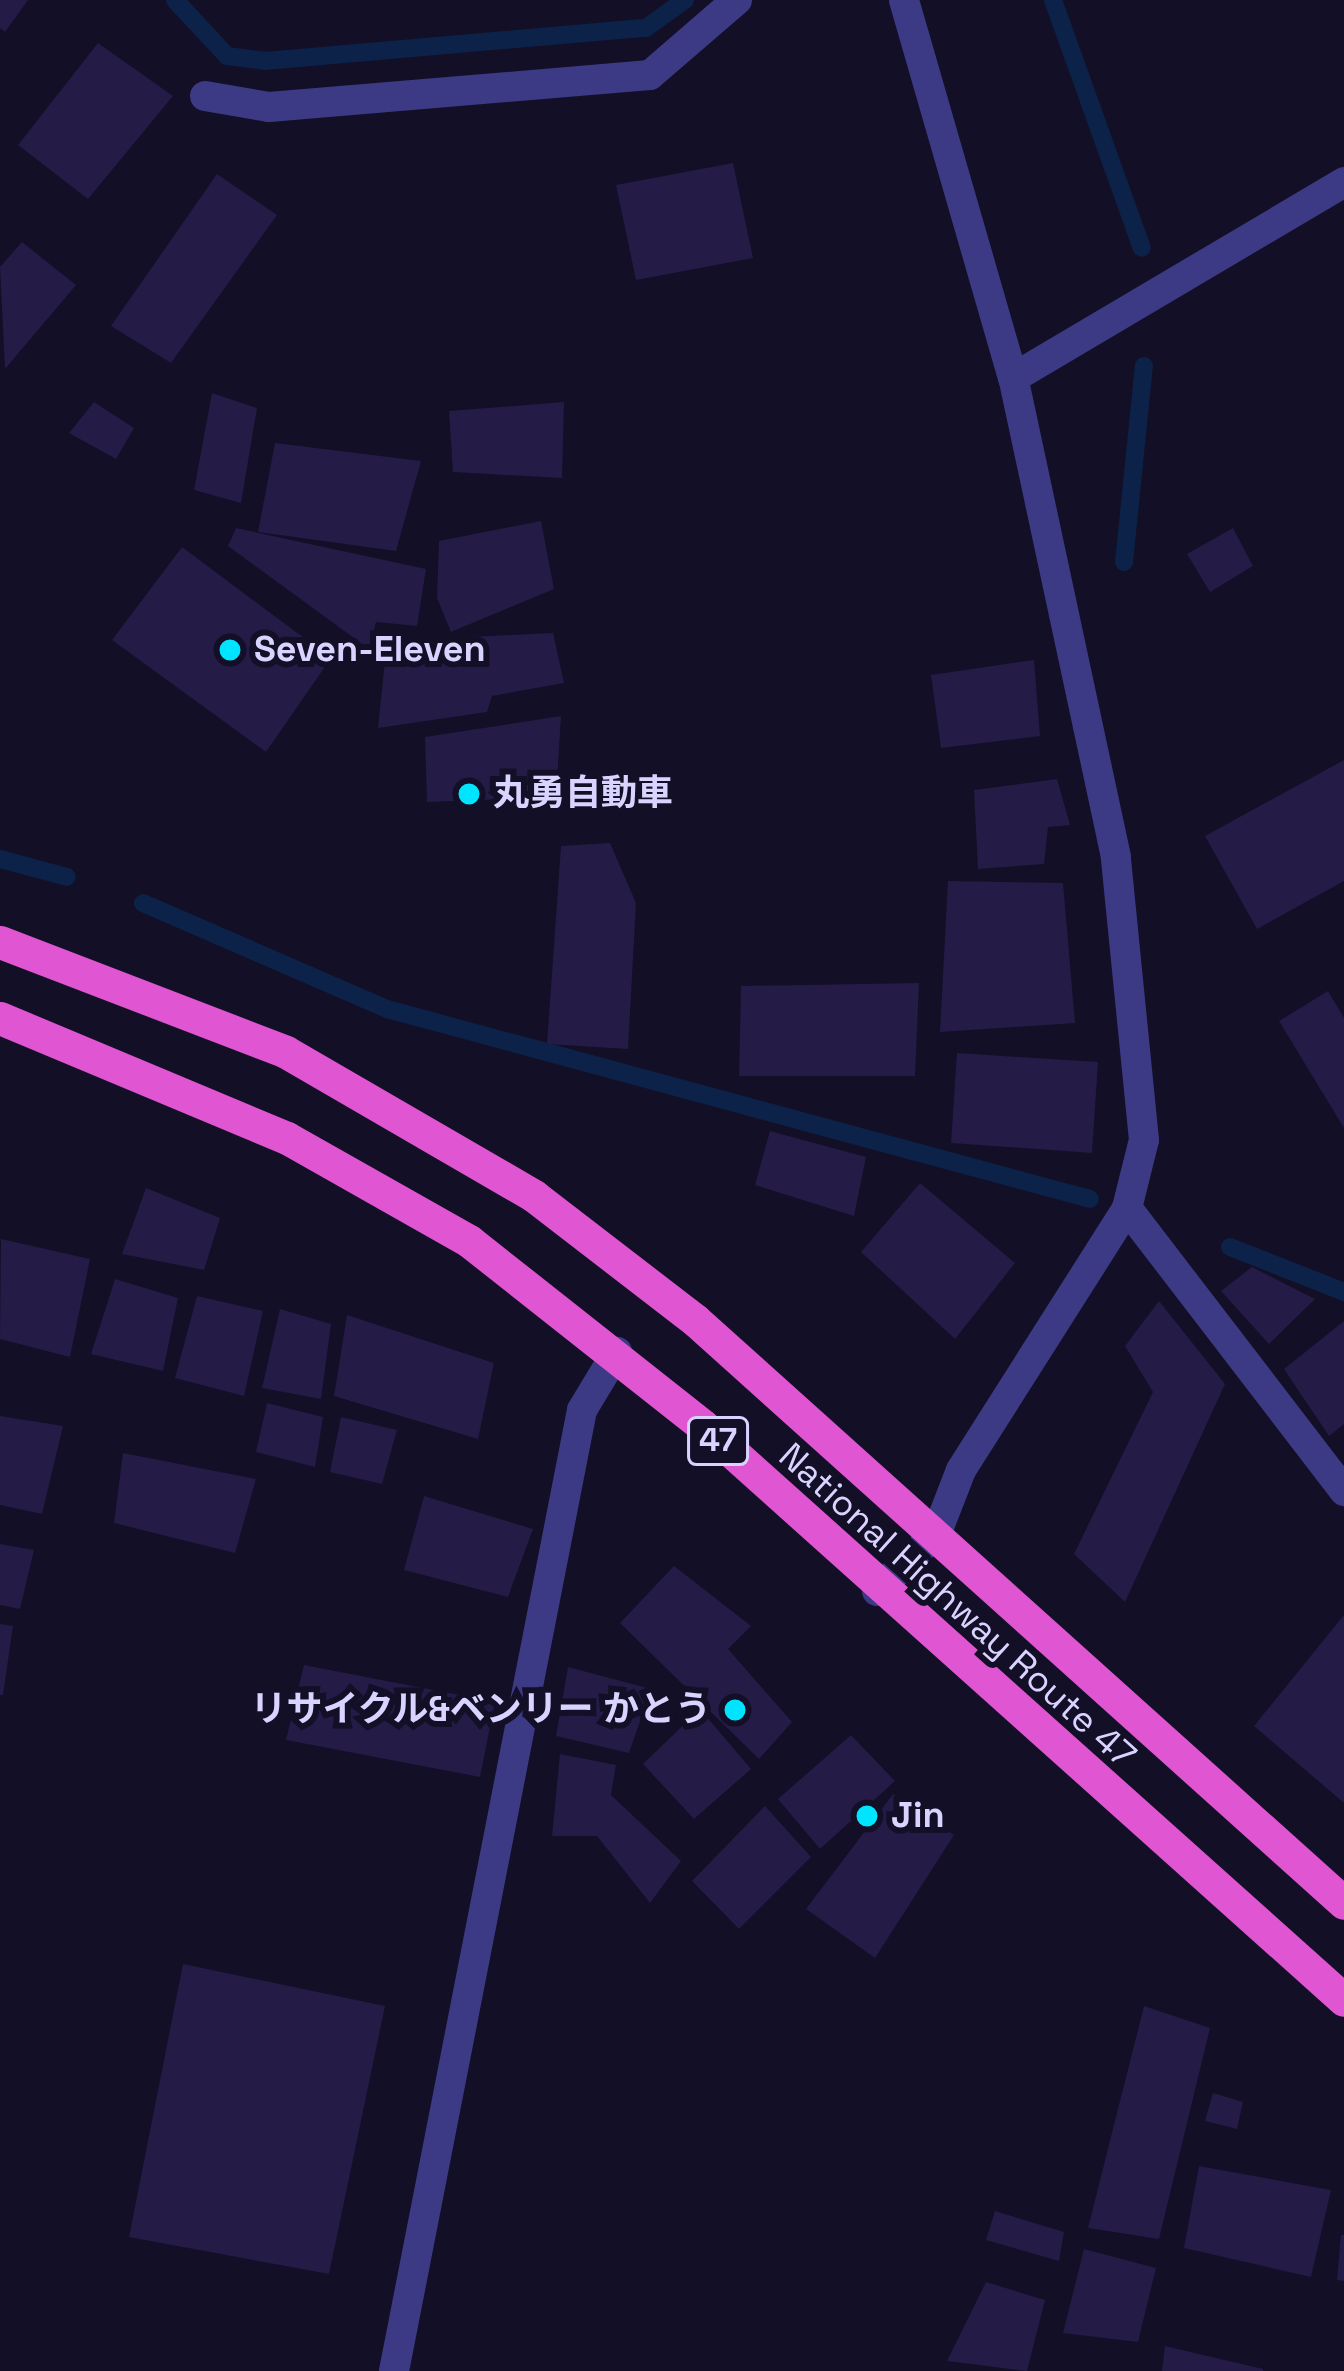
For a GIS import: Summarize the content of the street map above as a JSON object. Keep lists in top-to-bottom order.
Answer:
{
  "streets": {
    "highway": ["47", "National Highway Route 47"]
  },
  "places": [
    "Seven-Eleven",
    "丸勇自動車",
    "リサイクル&ベンリー かとう",
    "Jin"
  ]
}
